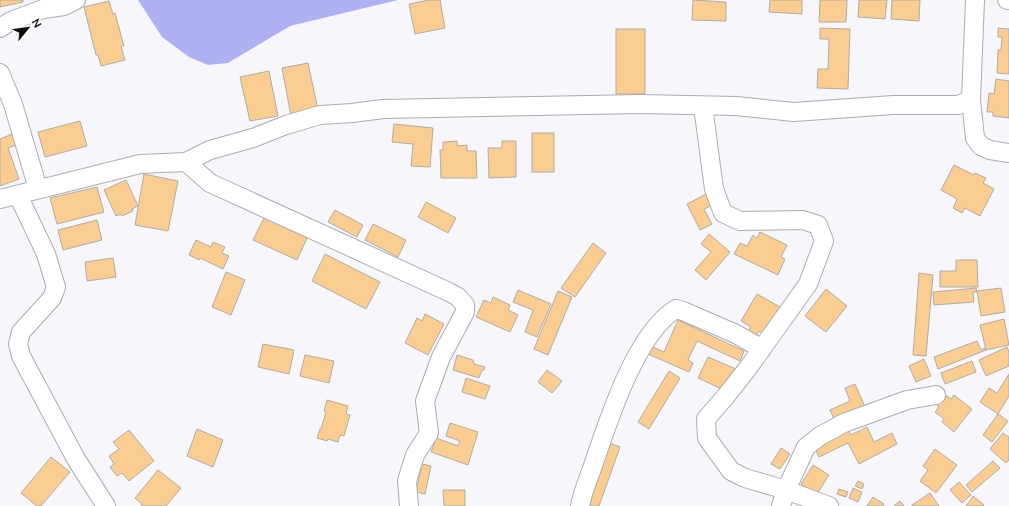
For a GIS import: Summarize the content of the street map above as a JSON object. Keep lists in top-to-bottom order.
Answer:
{
  "north": "top right"
}
